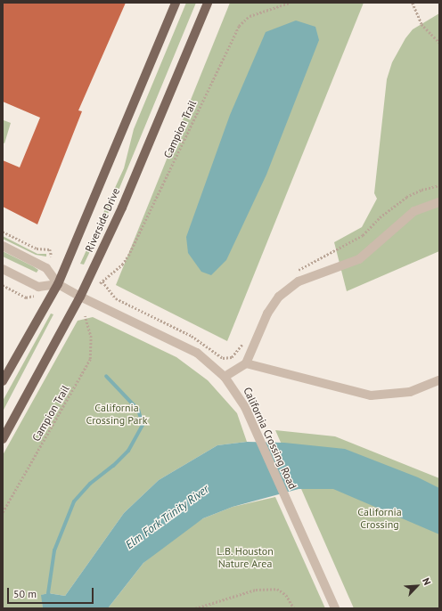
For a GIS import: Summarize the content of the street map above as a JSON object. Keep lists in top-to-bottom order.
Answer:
{
  "streets": {
    "main road": ["Riverside Drive"],
    "street": ["California Crossing Road"],
    "path": ["Campion Trail"]
  },
  "crossings": [
    ["Riverside Drive", "California Crossing Road"]
  ],
  "water": ["Elm Fork Trinity River"],
  "parks": ["California Crossing Park", "California Crossing", "L.B. Houston Nature Area"],
  "scale_bar": "50 m",
  "north": "top right"
}
